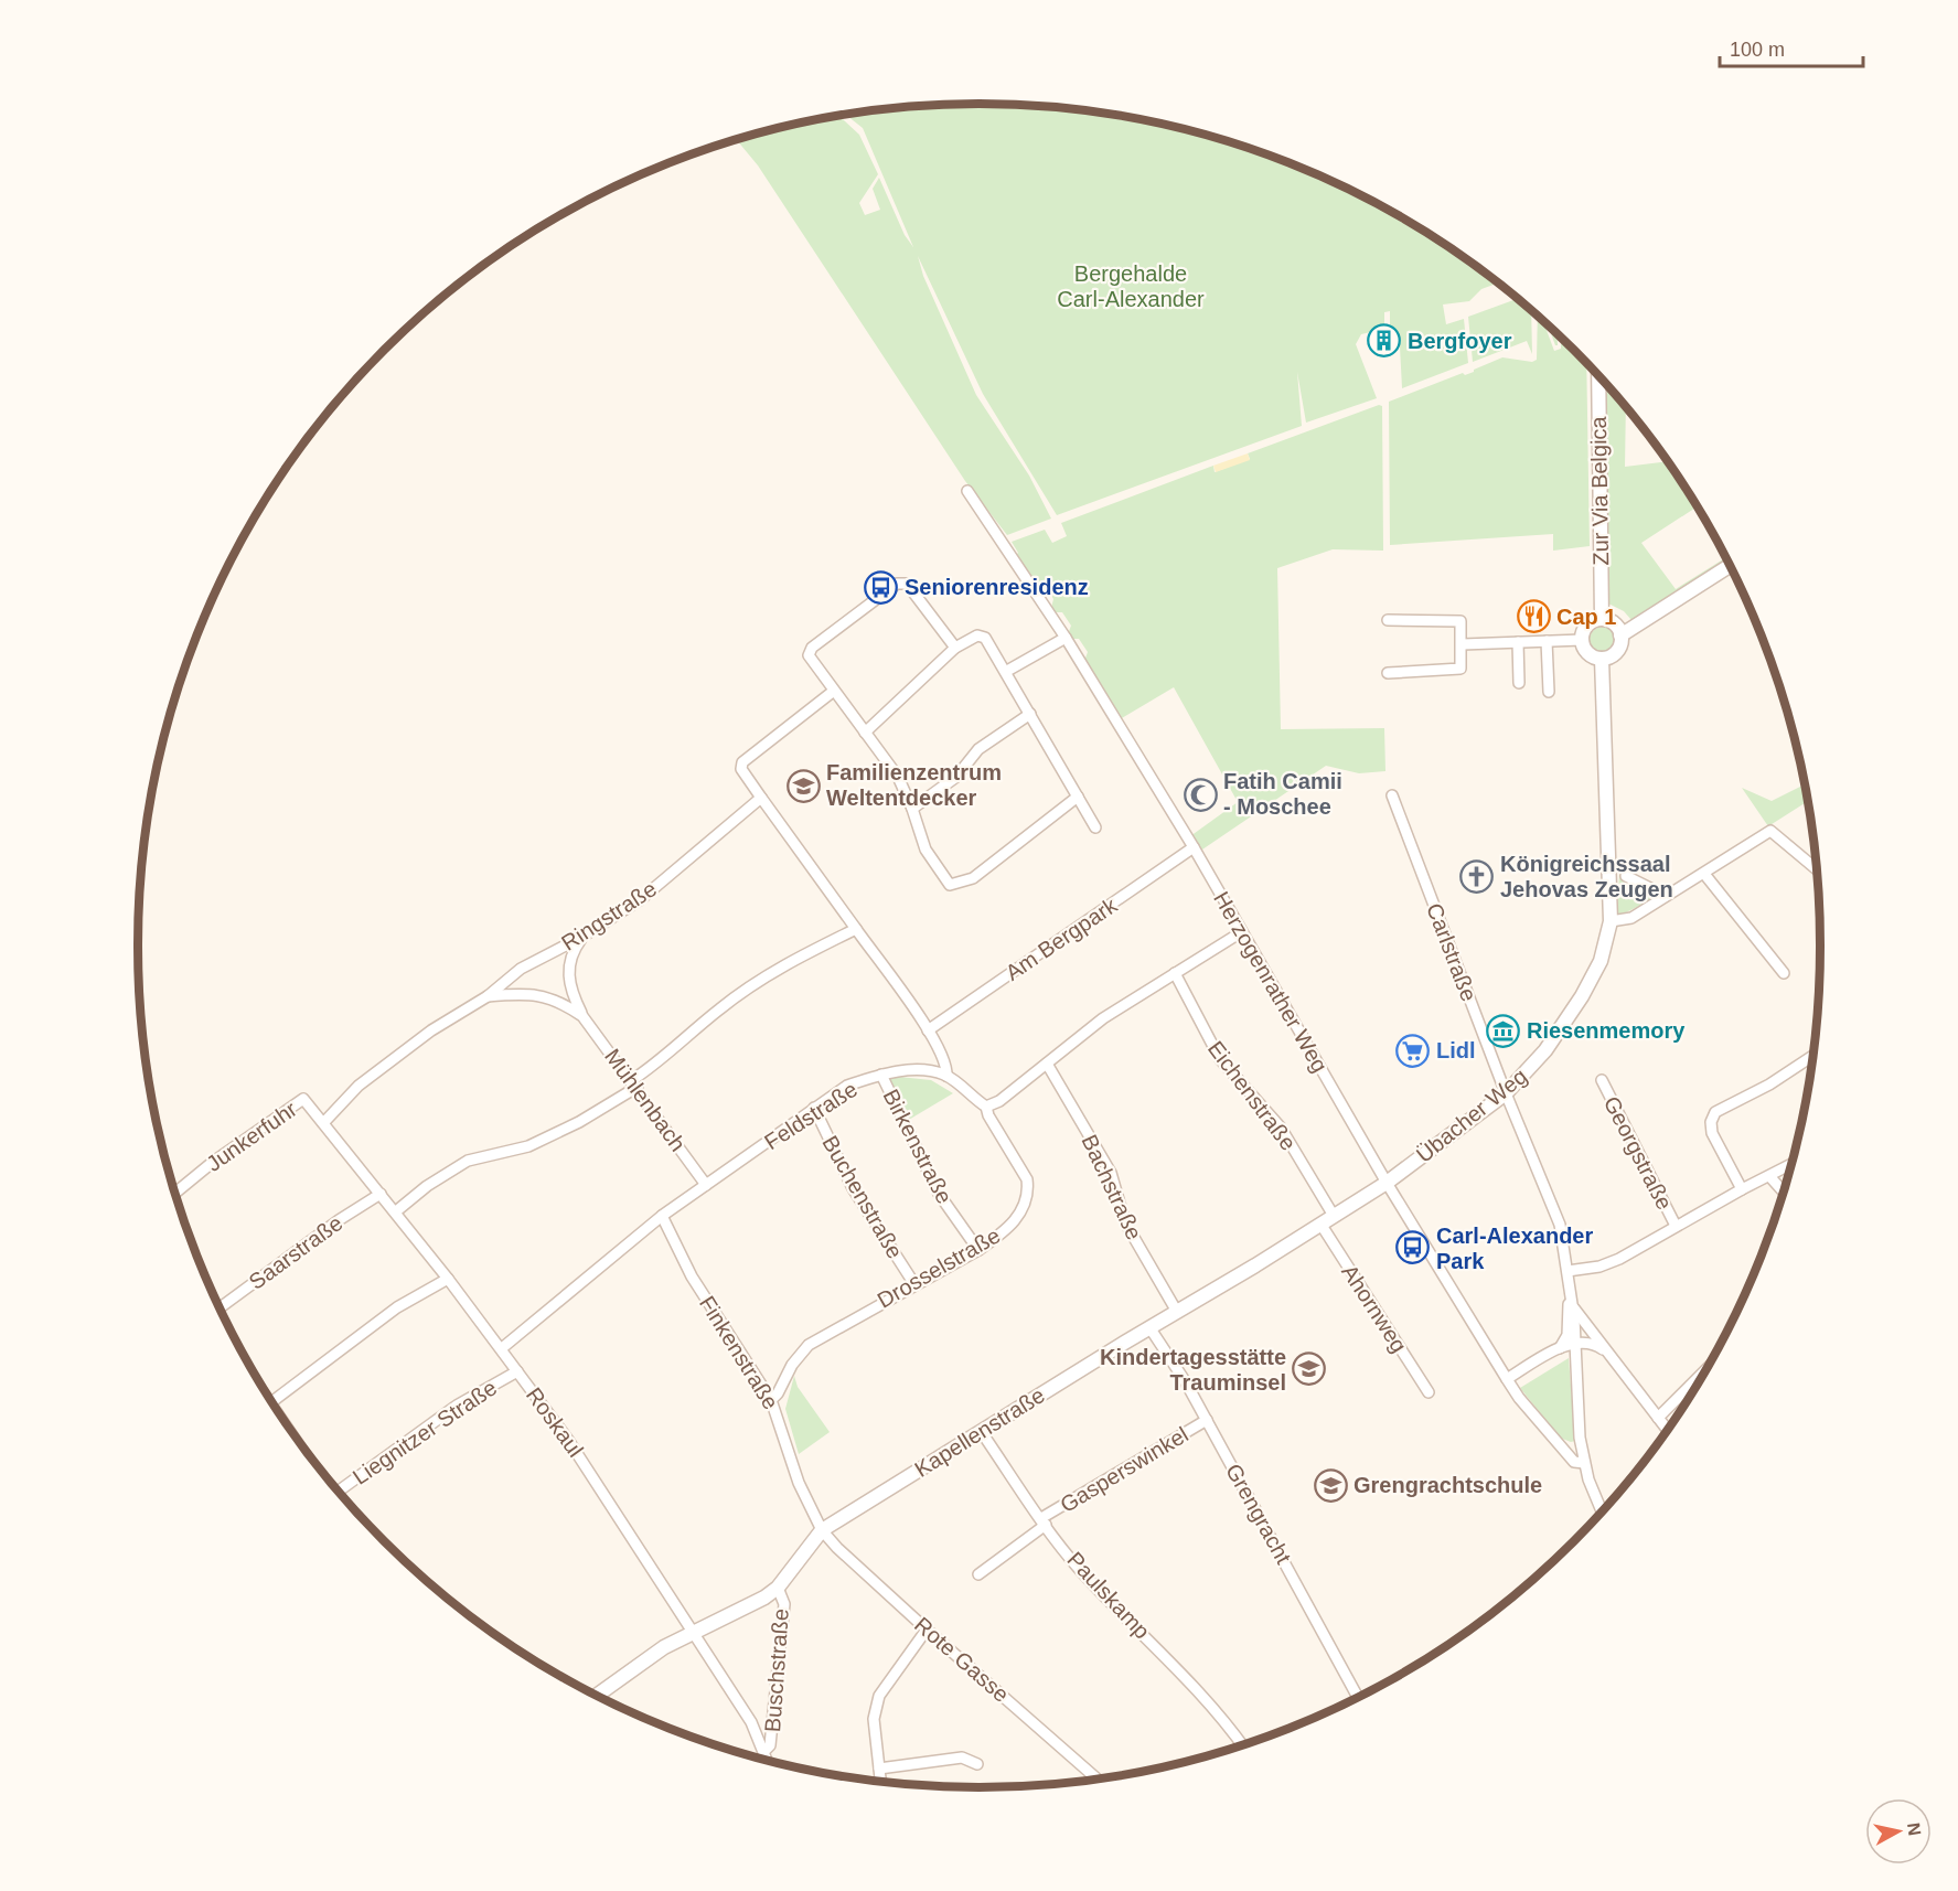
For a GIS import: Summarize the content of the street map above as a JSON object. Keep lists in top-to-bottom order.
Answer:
{
  "streets": {
    "street": [
      "Zur Via Belgica",
      "Ringstraße",
      "Am Bergpark",
      "Carlstraße",
      "Herzogenrather Weg",
      "Eichenstraße",
      "Mühlenbach",
      "Feldstraße",
      "Übacher Weg",
      "Junkerfuhr",
      "Birkenstraße",
      "Georgstraße",
      "Bachstraße",
      "Buchenstraße",
      "Saarstraße",
      "Drosselstraße",
      "Ahornweg",
      "Finkenstraße",
      "Roskaul",
      "Liegnitzer Straße",
      "Kapellenstraße",
      "Gasperswinkel",
      "Grengracht",
      "Paulskamp",
      "Rote Gasse",
      "Buschstraße"
    ]
  },
  "crossings": [
    ["Zur Via Belgica", "Übacher Weg"],
    ["Ringstraße", "Mühlenbach"],
    ["Ringstraße", "Roskaul"],
    ["Am Bergpark", "Herzogenrather Weg"],
    ["Carlstraße", "Herzogenrather Weg"],
    ["Carlstraße", "Übacher Weg"],
    ["Carlstraße", "Georgstraße"],
    ["Herzogenrather Weg", "Übacher Weg"],
    ["Herzogenrather Weg", "Kapellenstraße"],
    ["Eichenstraße", "Kapellenstraße"],
    ["Mühlenbach", "Feldstraße"],
    ["Feldstraße", "Birkenstraße"],
    ["Feldstraße", "Buchenstraße"],
    ["Feldstraße", "Drosselstraße"],
    ["Feldstraße", "Finkenstraße"],
    ["Feldstraße", "Roskaul"],
    ["Übacher Weg", "Kapellenstraße"],
    ["Junkerfuhr", "Roskaul"],
    ["Birkenstraße", "Drosselstraße"],
    ["Bachstraße", "Kapellenstraße"],
    ["Buchenstraße", "Drosselstraße"],
    ["Saarstraße", "Roskaul"],
    ["Drosselstraße", "Finkenstraße"],
    ["Ahornweg", "Kapellenstraße"],
    ["Finkenstraße", "Kapellenstraße"],
    ["Finkenstraße", "Rote Gasse"],
    ["Roskaul", "Liegnitzer Straße"],
    ["Roskaul", "Kapellenstraße"],
    ["Roskaul", "Buschstraße"],
    ["Kapellenstraße", "Grengracht"],
    ["Kapellenstraße", "Paulskamp"],
    ["Kapellenstraße", "Rote Gasse"],
    ["Kapellenstraße", "Buschstraße"],
    ["Gasperswinkel", "Grengracht"],
    ["Gasperswinkel", "Paulskamp"]
  ],
  "parks": ["Bergehalde Carl-Alexander"],
  "places": {
    "building": ["Bergfoyer"],
    "bus stop": ["Seniorenresidenz", "Carl-Alexander Park"],
    "restaurant": ["Cap 1"],
    "school or university": ["Familienzentrum Weltentdecker", "Kindertagesstätte Trauminsel", "Grengrachtschule"],
    "mosque": ["Fatih Camii - Moschee"],
    "church": ["Königreichssaal Jehovas Zeugen"],
    "museum": ["Riesenmemory"],
    "supermarket": ["Lidl"]
  },
  "scale_bar": "100 m",
  "north": "right"
}
